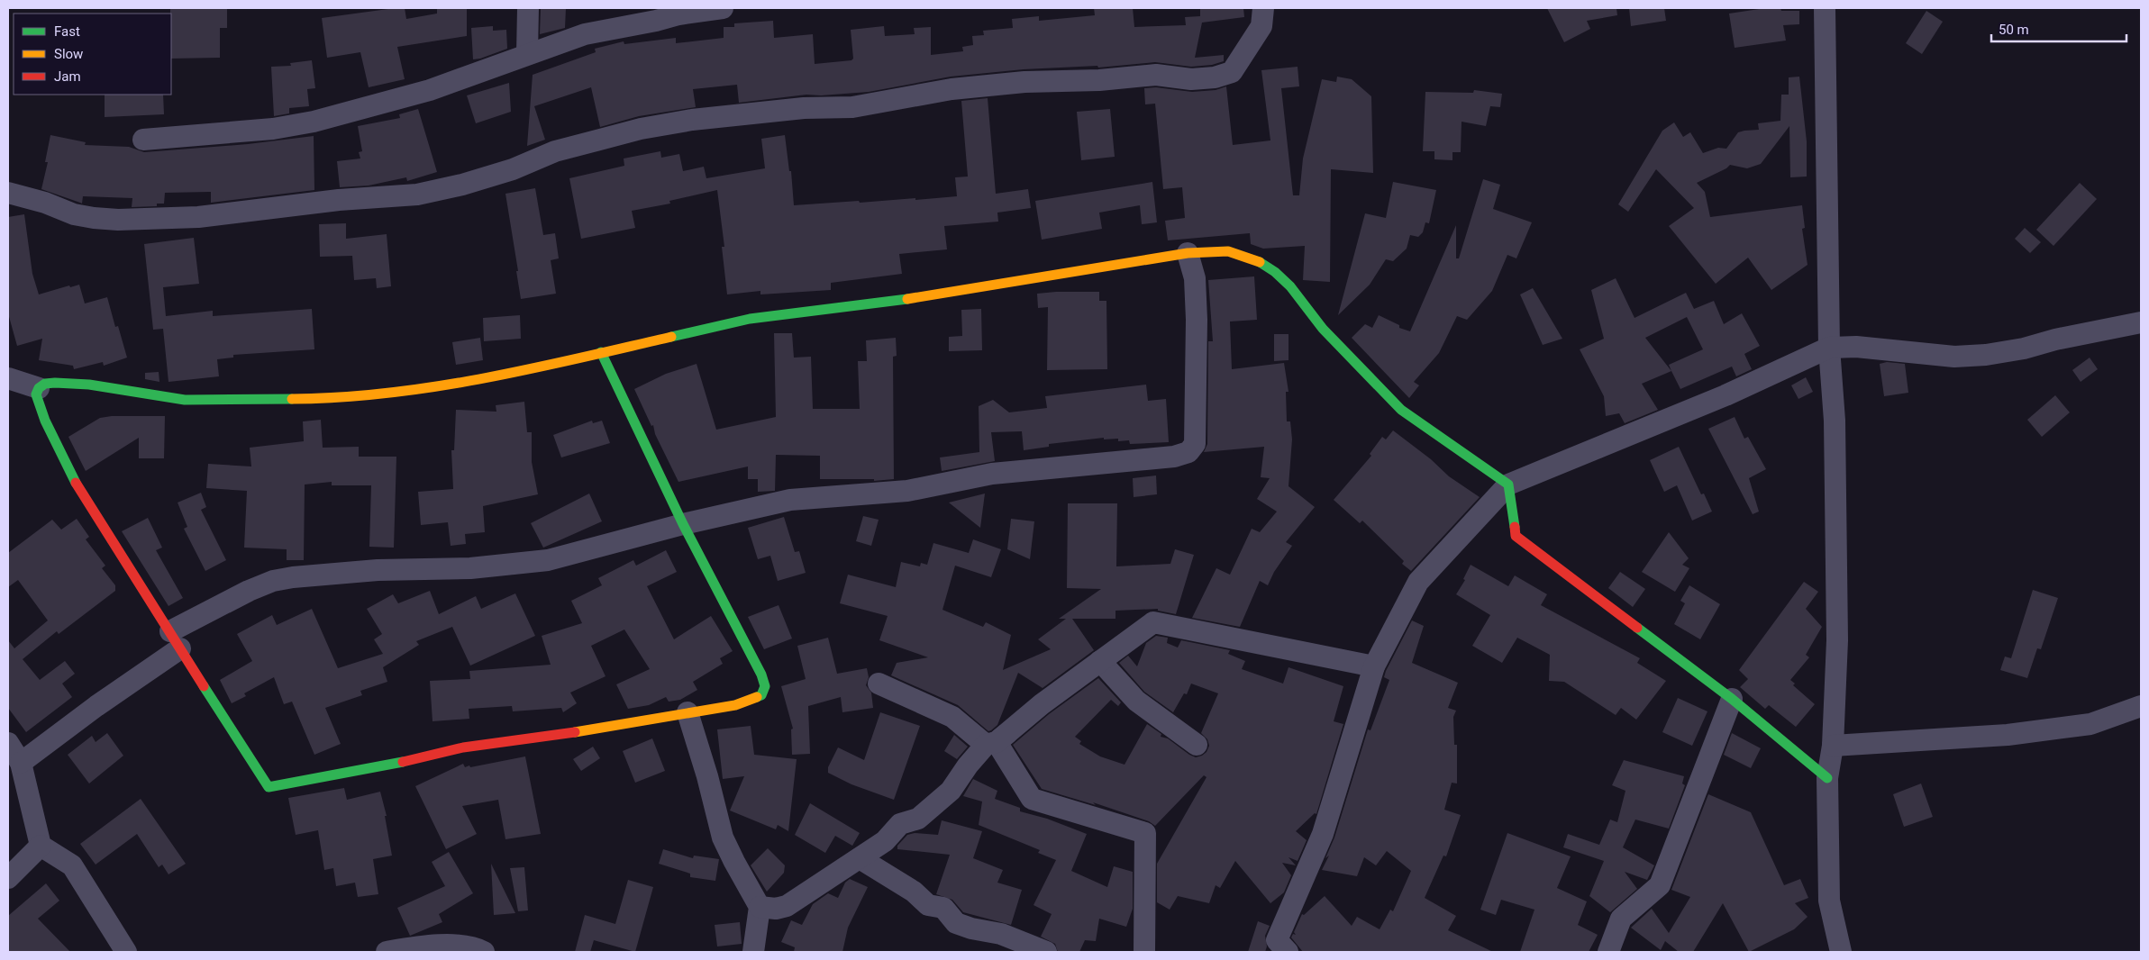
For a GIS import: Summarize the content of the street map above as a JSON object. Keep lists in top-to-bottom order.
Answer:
{
  "legend": ["Fast", "Slow", "Jam"],
  "scale_bar": "50 m"
}
